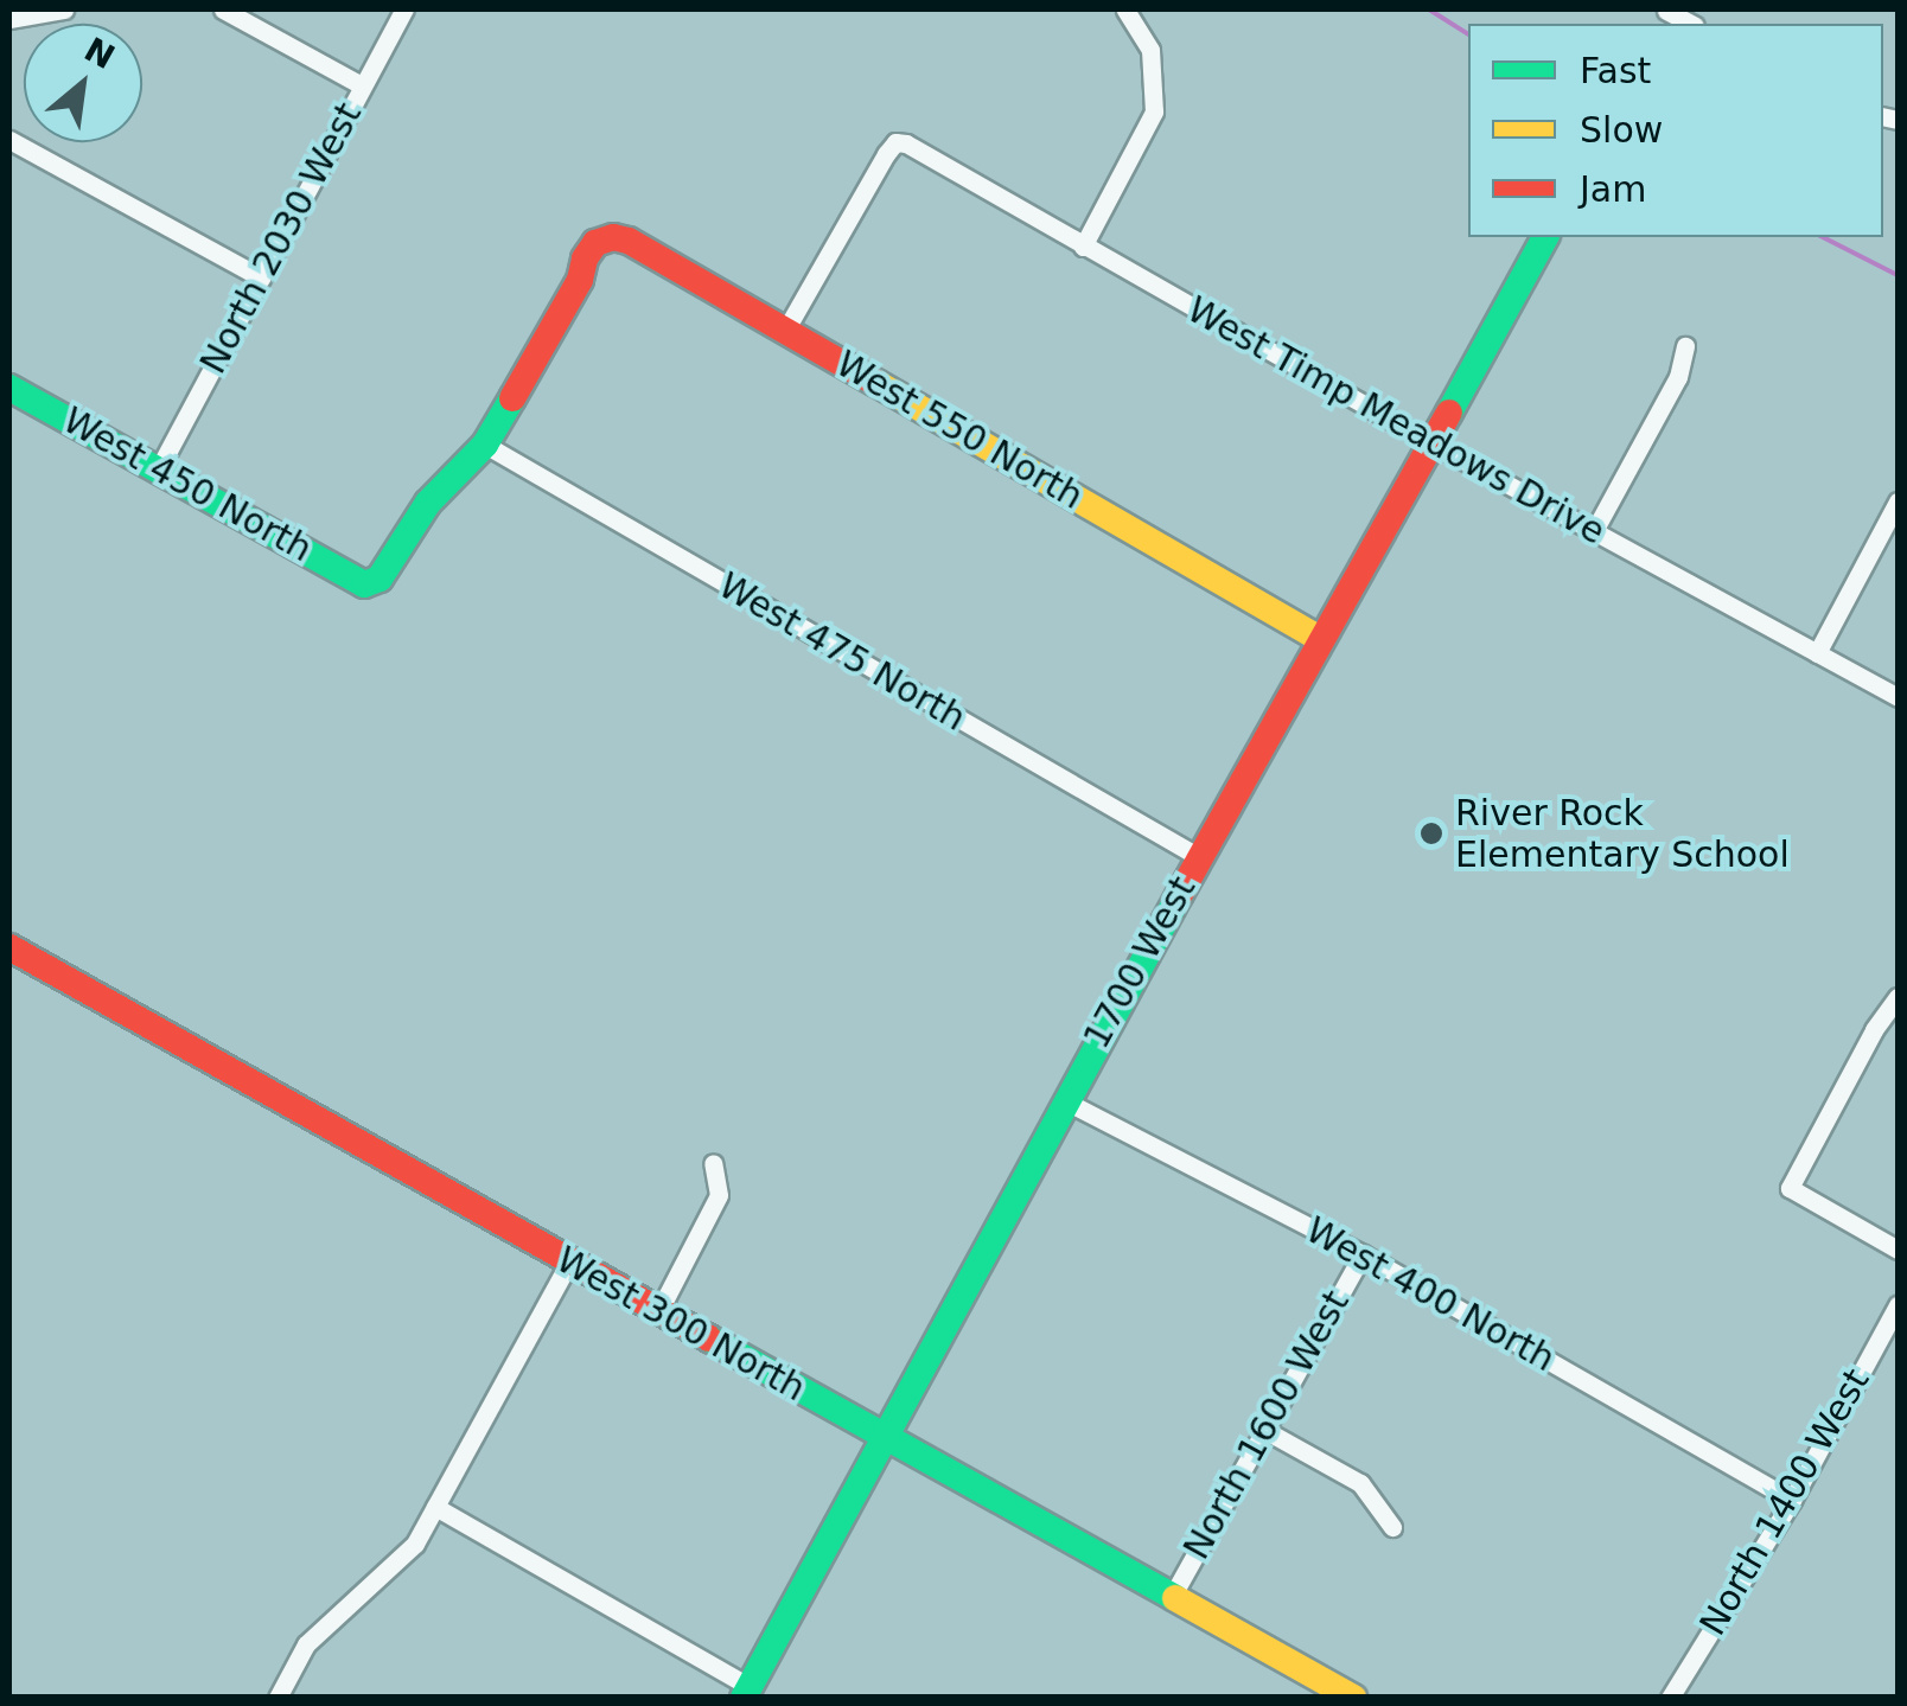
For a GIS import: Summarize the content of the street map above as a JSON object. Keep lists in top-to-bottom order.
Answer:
{
  "streets": {
    "street": [
      "North 2030 West",
      "West Timp Meadows Drive",
      "West 550 North",
      "West 450 North",
      "West 475 North",
      "1700 West",
      "West 400 North",
      "West 300 North",
      "North 1600 West",
      "North 1400 West"
    ]
  },
  "crossings": [
    ["North 2030 West", "West 450 North"],
    ["West Timp Meadows Drive", "West 550 North"],
    ["West Timp Meadows Drive", "1700 West"],
    ["West 550 North", "West 450 North"],
    ["West 550 North", "West 475 North"],
    ["West 550 North", "1700 West"],
    ["West 450 North", "West 475 North"],
    ["West 475 North", "1700 West"],
    ["1700 West", "West 400 North"],
    ["1700 West", "West 300 North"],
    ["West 400 North", "North 1600 West"],
    ["West 400 North", "North 1400 West"],
    ["West 300 North", "North 1600 West"]
  ],
  "places": ["River Rock Elementary School"],
  "legend": ["Fast", "Slow", "Jam"],
  "north": "top right"
}
